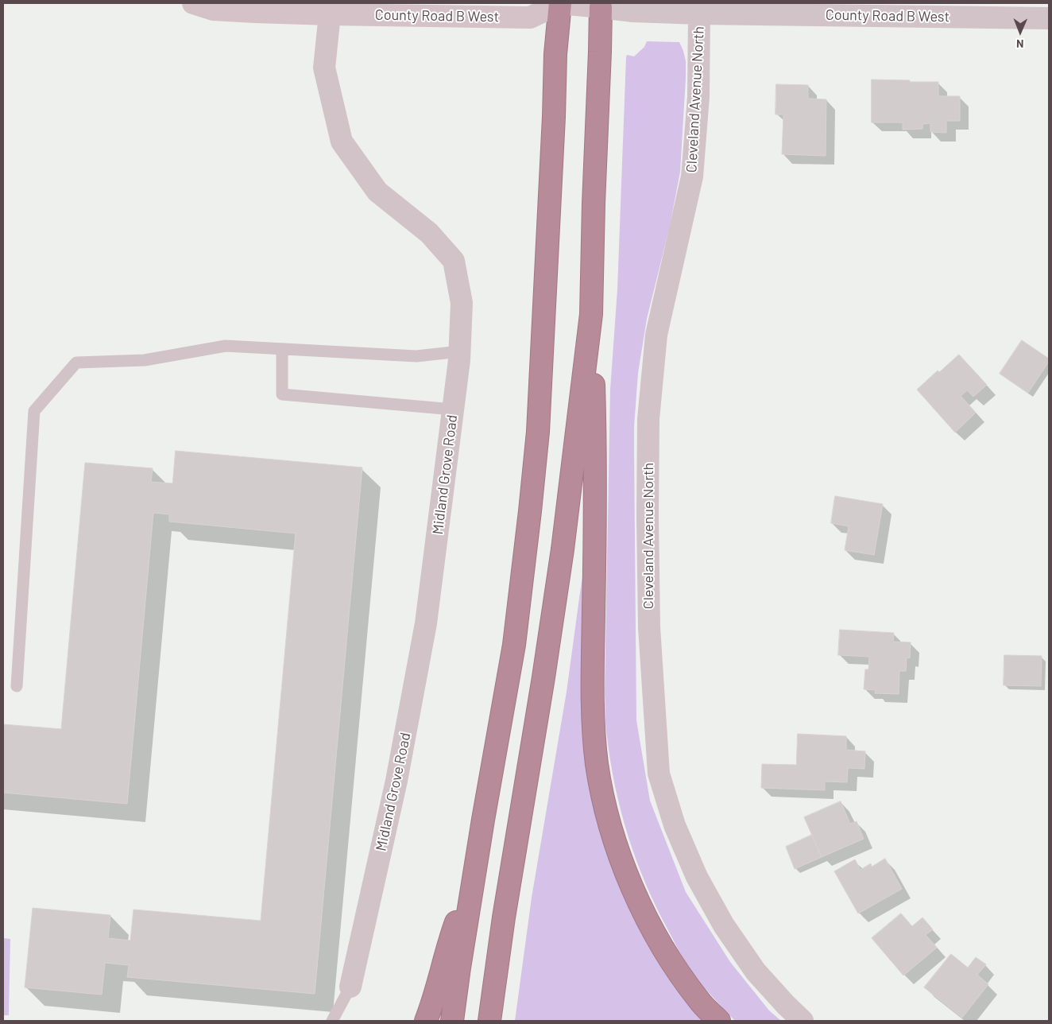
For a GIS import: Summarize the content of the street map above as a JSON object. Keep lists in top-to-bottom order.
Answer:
{
  "streets": {
    "street": ["County Road B West", "Cleveland Avenue North", "Midland Grove Road"]
  },
  "crossings": [
    ["County Road B West", "Cleveland Avenue North"],
    ["County Road B West", "Midland Grove Road"]
  ],
  "north": "bottom"
}
